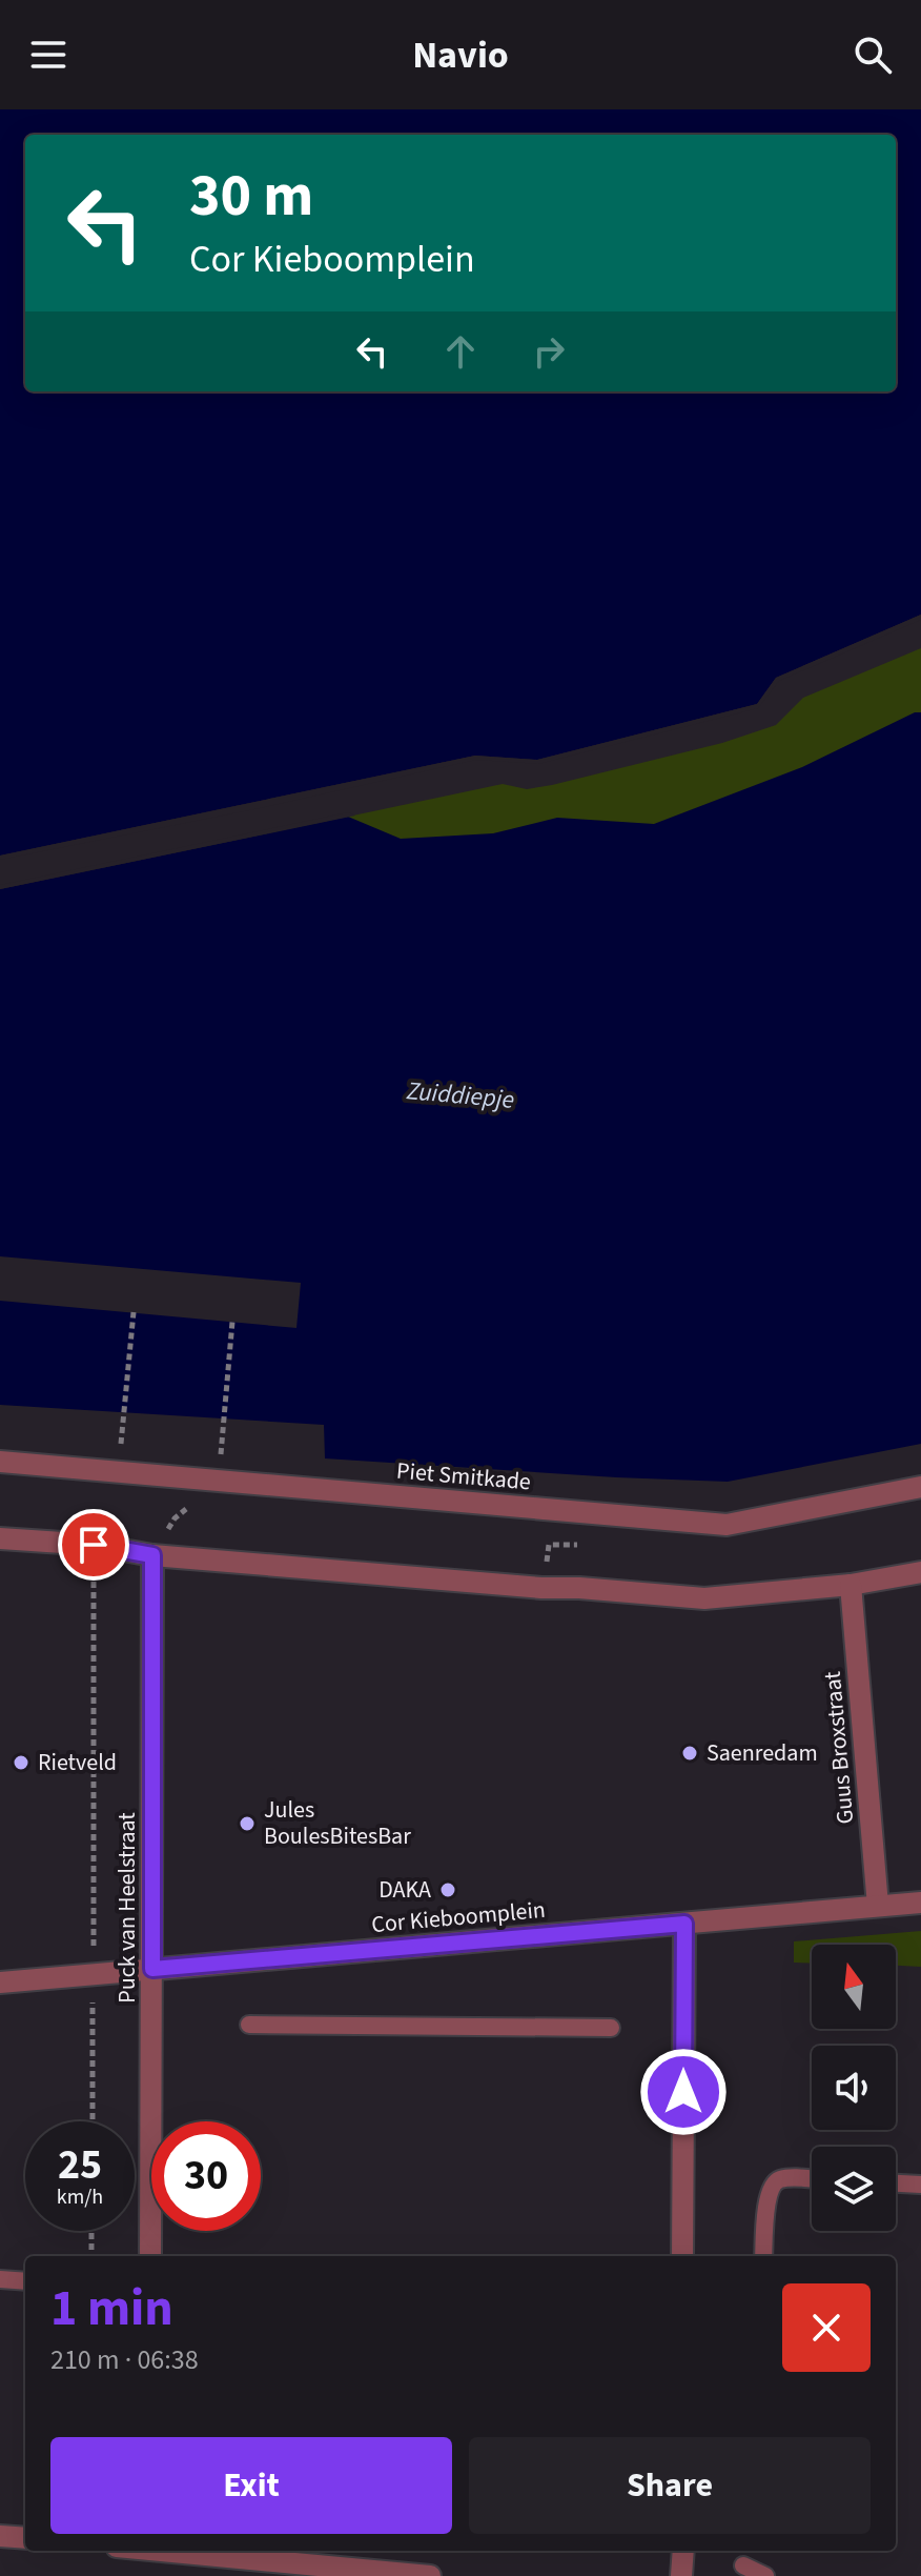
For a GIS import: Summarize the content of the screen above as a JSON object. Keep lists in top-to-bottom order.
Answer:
{
  "streets": {
    "street": [
      "Piet Smitkade",
      "Guus Broxstraat",
      "Puck van Heelstraat",
      "Cor Kieboomplein"
    ]
  },
  "crossings": [
    ["Guus Broxstraat", "Cor Kieboomplein"],
    ["Puck van Heelstraat", "Cor Kieboomplein"]
  ],
  "water": ["Zuiddiepje"],
  "places": [
    "Saenredam",
    "Rietveld",
    "Jules BoulesBitesBar",
    "DAKA"
  ],
  "north": "top",
  "page": {
    "header": "Navio",
    "turn": ["30 m", "Cor Kieboomplein"],
    "speed": "25 km/h",
    "limit": "30",
    "heading": ["1 min", "210 m · 06:38"],
    "buttons": ["Exit", "Share"]
  }
}
